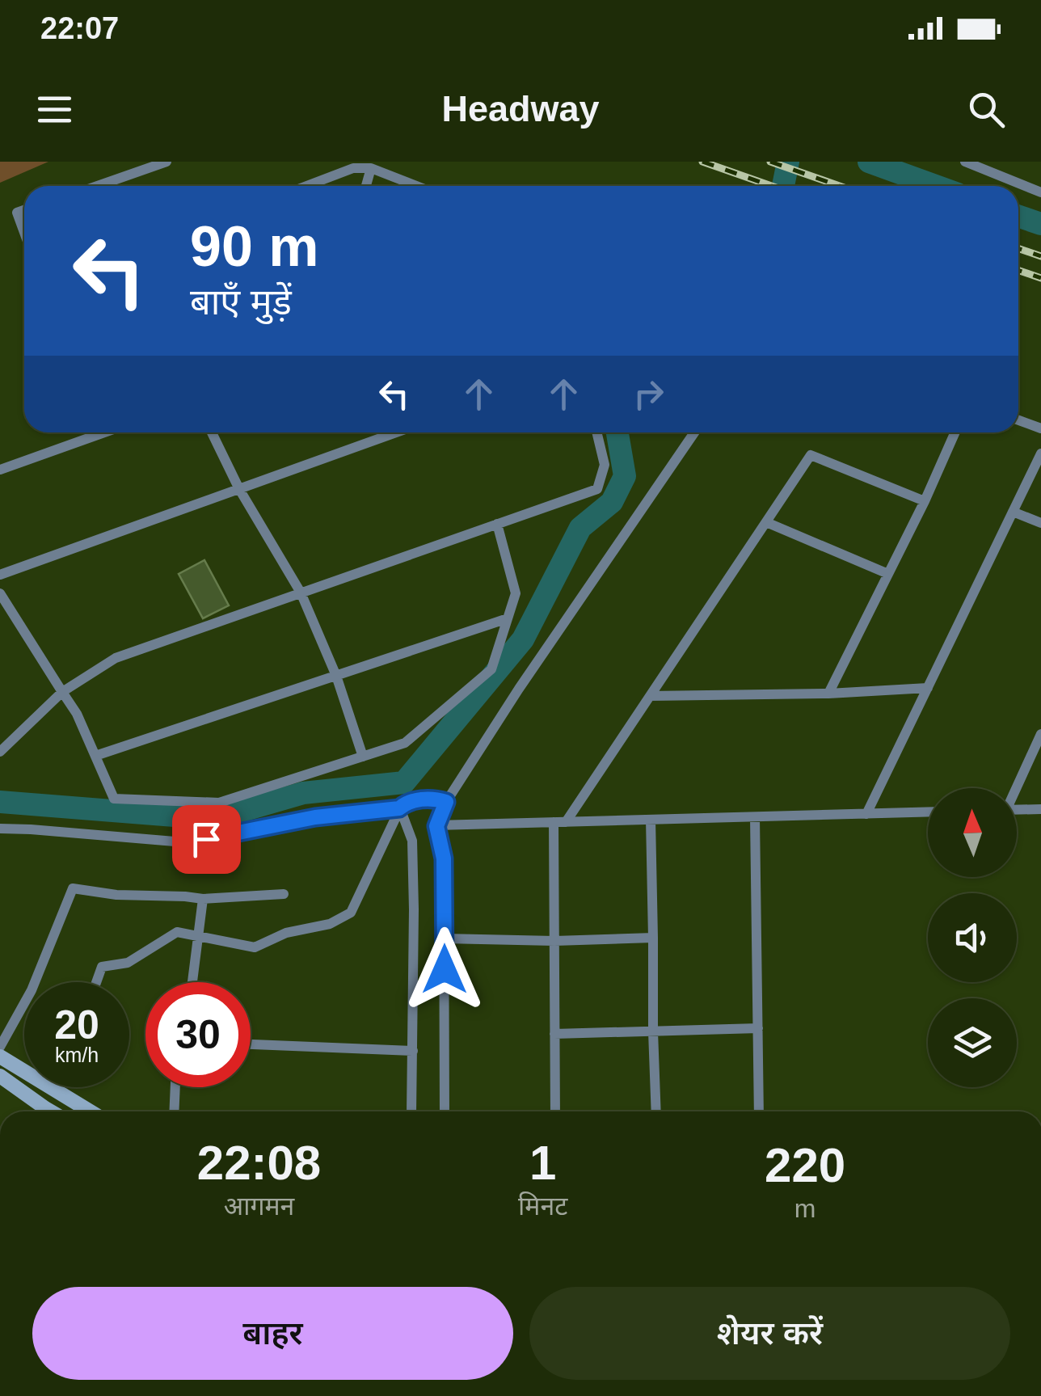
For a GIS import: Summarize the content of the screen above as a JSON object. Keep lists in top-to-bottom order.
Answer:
{
  "north": "top",
  "page": {
    "status": "22:07",
    "header": "Headway",
    "turn": ["90 m", "बाएँ मुड़ें"],
    "speed": "20 km/h",
    "limit": "30",
    "eta": [
      "22:08",
      "आगमन",
      "1",
      "मिनट",
      "220",
      "m"
    ],
    "buttons": ["बाहर", "शेयर करें"]
  }
}
